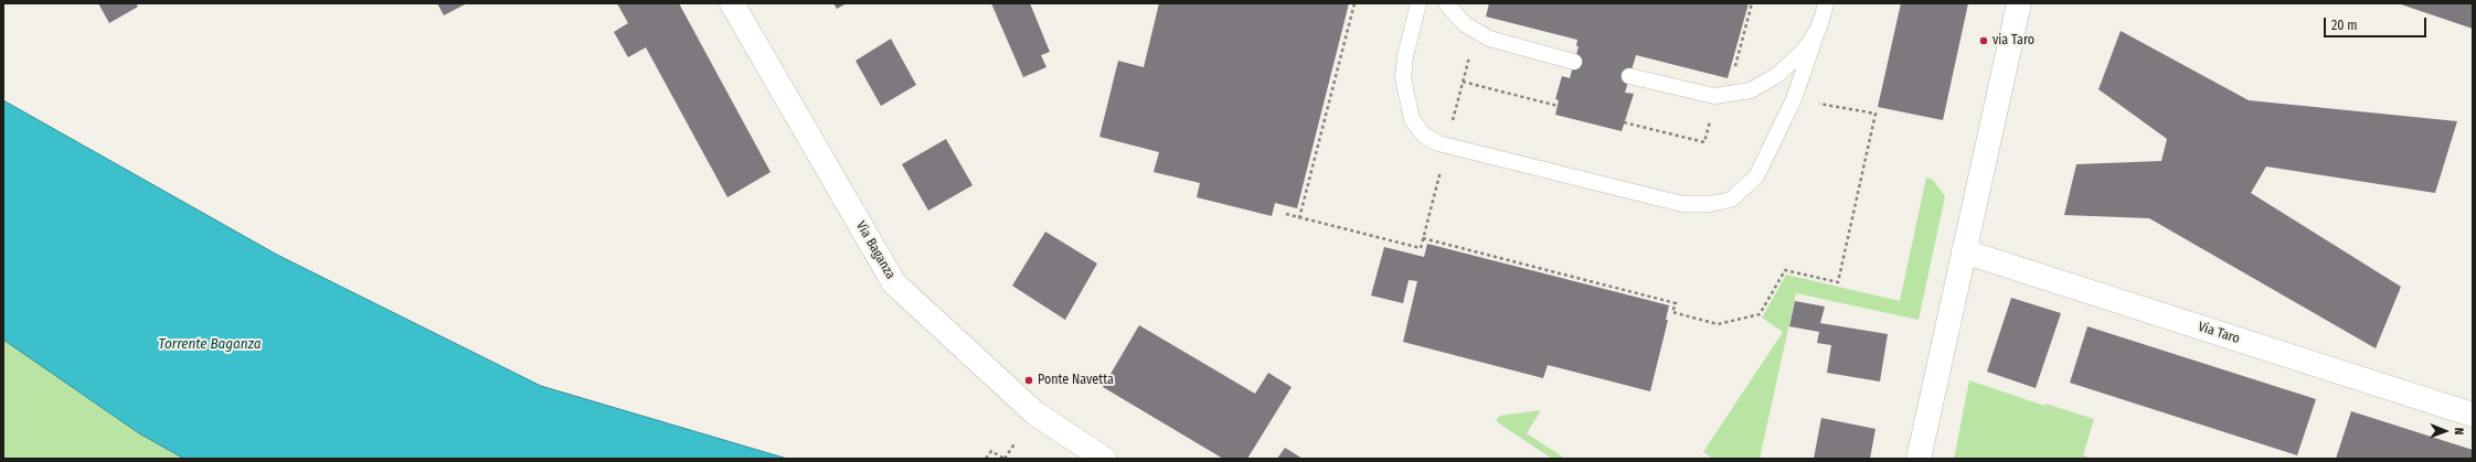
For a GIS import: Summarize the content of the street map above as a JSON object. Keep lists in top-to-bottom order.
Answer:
{
  "streets": {
    "street": ["Via Baganza", "Via Taro"]
  },
  "water": ["Torrente Baganza"],
  "places": ["via Taro", "Ponte Navetta"],
  "scale_bar": "20 m",
  "north": "right"
}
